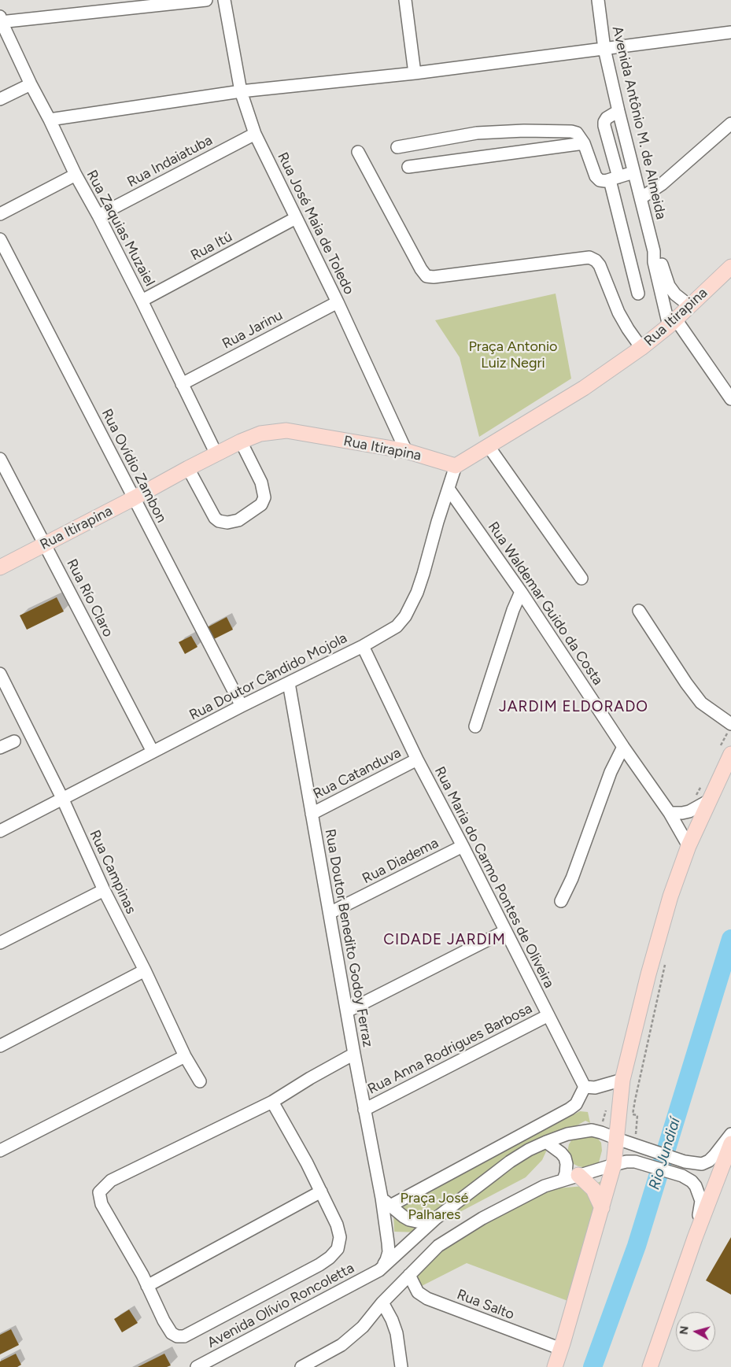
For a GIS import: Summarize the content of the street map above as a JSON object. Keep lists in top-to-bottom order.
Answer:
{
  "streets": {
    "main road": ["Rua Itirapina"],
    "street": [
      "Avenida Antônio M. de Almeida",
      "Rua Indaiatuba",
      "Rua José Maia de Toledo",
      "Rua Zaquias Muzaiel",
      "Rua Itú",
      "Rua Jarinu",
      "Rua Ovídio Zambon",
      "Rua Río Claro",
      "Rua Waldemar Guido da Costa",
      "Rua Doutor Cândido Mojola",
      "Rua Catanduva",
      "Rua Diadema",
      "Rua Campinas",
      "Rua Maria do Carmo Pontes de Oliveira",
      "Rua Doutor Benedito Godoy Ferraz",
      "Rua Anna Rodrigues Barbosa",
      "Rua Salto",
      "Avenida Olívio Roncoletta"
    ]
  },
  "crossings": [
    ["Avenida Antônio M. de Almeida", "Rua Itirapina"],
    ["Rua Indaiatuba", "Rua José Maia de Toledo"],
    ["Rua Indaiatuba", "Rua Zaquias Muzaiel"],
    ["Rua José Maia de Toledo", "Rua Itú"],
    ["Rua José Maia de Toledo", "Rua Itirapina"],
    ["Rua José Maia de Toledo", "Rua Jarinu"],
    ["Rua Zaquias Muzaiel", "Rua Itú"],
    ["Rua Zaquias Muzaiel", "Rua Itirapina"],
    ["Rua Zaquias Muzaiel", "Rua Jarinu"],
    ["Rua Itirapina", "Rua Ovídio Zambon"],
    ["Rua Itirapina", "Rua Río Claro"],
    ["Rua Itirapina", "Rua Doutor Cândido Mojola"],
    ["Rua Ovídio Zambon", "Rua Doutor Cândido Mojola"],
    ["Rua Río Claro", "Rua Doutor Cândido Mojola"],
    ["Rua Waldemar Guido da Costa", "Rua Doutor Cândido Mojola"],
    ["Rua Doutor Cândido Mojola", "Rua Campinas"],
    ["Rua Doutor Cândido Mojola", "Rua Maria do Carmo Pontes de Oliveira"],
    ["Rua Doutor Cândido Mojola", "Rua Doutor Benedito Godoy Ferraz"],
    ["Rua Catanduva", "Rua Maria do Carmo Pontes de Oliveira"],
    ["Rua Catanduva", "Rua Doutor Benedito Godoy Ferraz"],
    ["Rua Diadema", "Rua Maria do Carmo Pontes de Oliveira"],
    ["Rua Diadema", "Rua Doutor Benedito Godoy Ferraz"],
    ["Rua Maria do Carmo Pontes de Oliveira", "Rua Anna Rodrigues Barbosa"],
    ["Rua Doutor Benedito Godoy Ferraz", "Rua Anna Rodrigues Barbosa"],
    ["Rua Doutor Benedito Godoy Ferraz", "Avenida Olívio Roncoletta"]
  ],
  "districts": ["JARDIM ELDORADO", "CIDADE JARDIM"],
  "water": ["Rio Jundiaí"],
  "parks": ["Praça Antonio Luiz Negri", "Praça José Palhares"],
  "north": "left"
}
